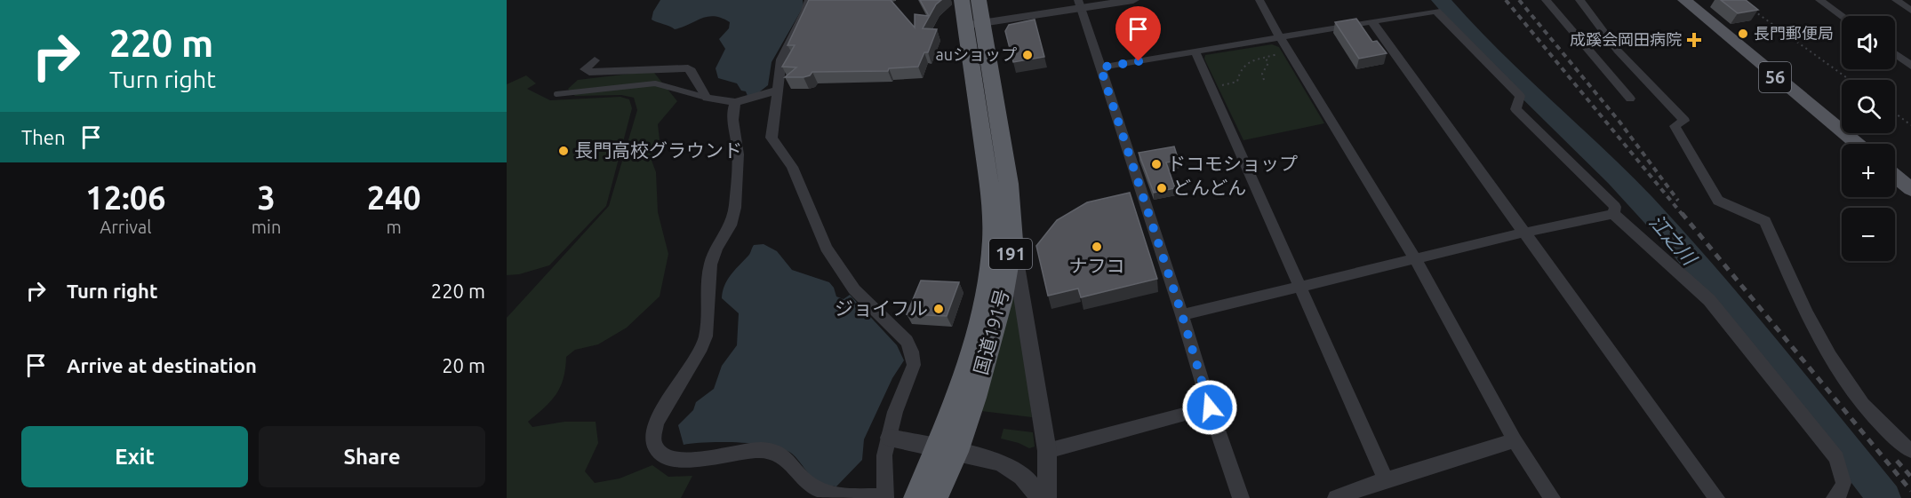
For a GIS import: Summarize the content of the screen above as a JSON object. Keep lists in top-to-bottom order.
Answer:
{
  "streets": {
    "highway": ["191", "国道191号"],
    "main road": ["56"]
  },
  "water": ["江之川"],
  "places": {
    "other": [
      "長門郵便局",
      "auショップ",
      "長門高校グラウンド",
      "ドコモショップ",
      "どんどん",
      "ナフコ",
      "ジョイフル"
    ],
    "health": ["成蹊会岡田病院"]
  },
  "page": {
    "turn": ["220 m", "Turn right"],
    "map_buttons": ["+", "−"],
    "then": "Then",
    "eta": [
      "12:06",
      "Arrival",
      "3",
      "min",
      "240",
      "m"
    ],
    "list": [
      {
        "name": "Turn right",
        "value": "220 m"
      },
      {
        "name": "Arrive at destination",
        "value": "20 m"
      }
    ],
    "buttons": ["Exit", "Share"]
  }
}
